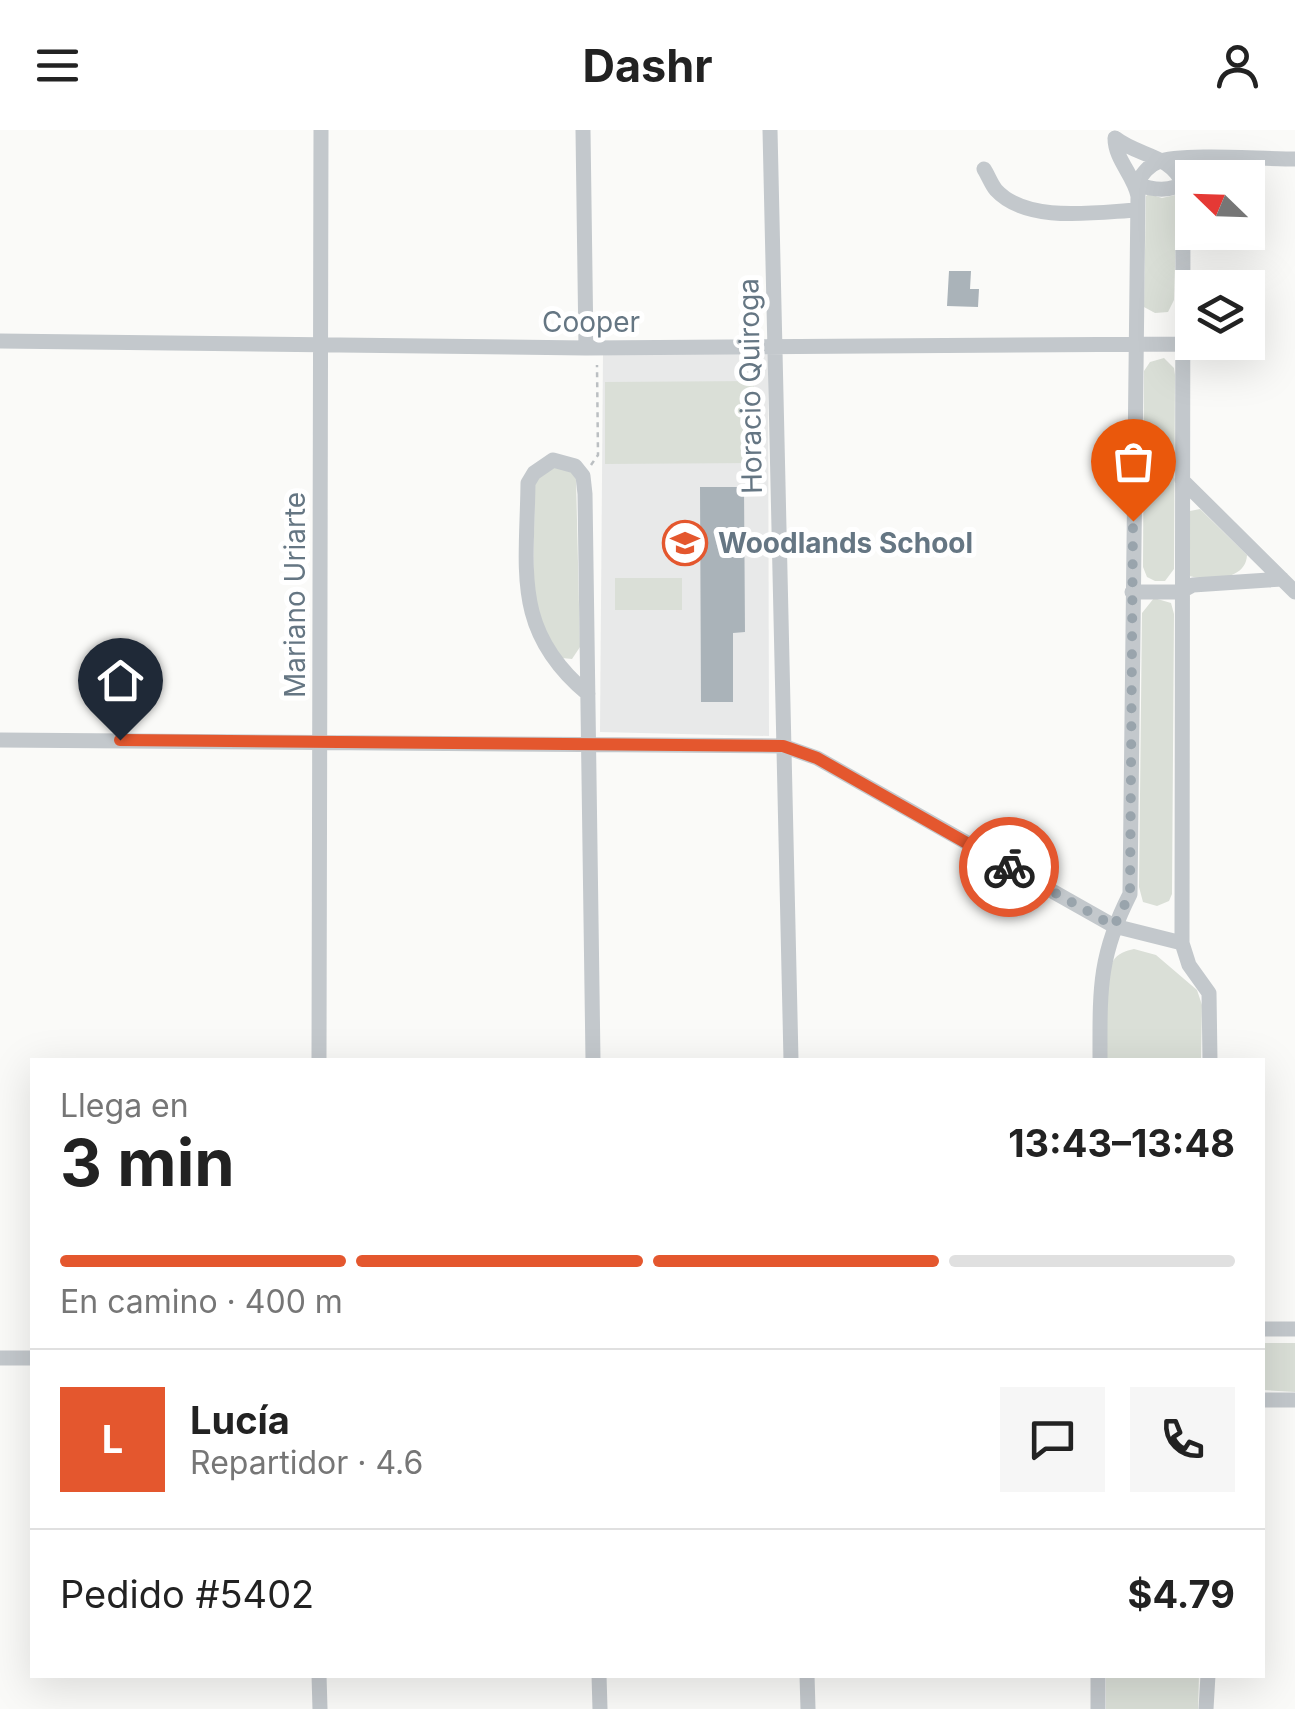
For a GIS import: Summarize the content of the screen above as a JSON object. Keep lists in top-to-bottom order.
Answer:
{
  "streets": {
    "street": ["Cooper", "Horacio Quiroga", "Mariano Uriarte"]
  },
  "crossings": [
    ["Cooper", "Horacio Quiroga"],
    ["Cooper", "Mariano Uriarte"]
  ],
  "places": {
    "school or university": ["Woodlands School"]
  },
  "north": "top left",
  "page": {
    "header": "Dashr",
    "heading": ["3 min", "Llega en", "13:43–13:48"],
    "panel": [
      "Lucía",
      "Repartidor · 4.6",
      "Pedido #5402",
      "$4.79"
    ],
    "bar": "En camino · 400 m",
    "round": "L"
  }
}
